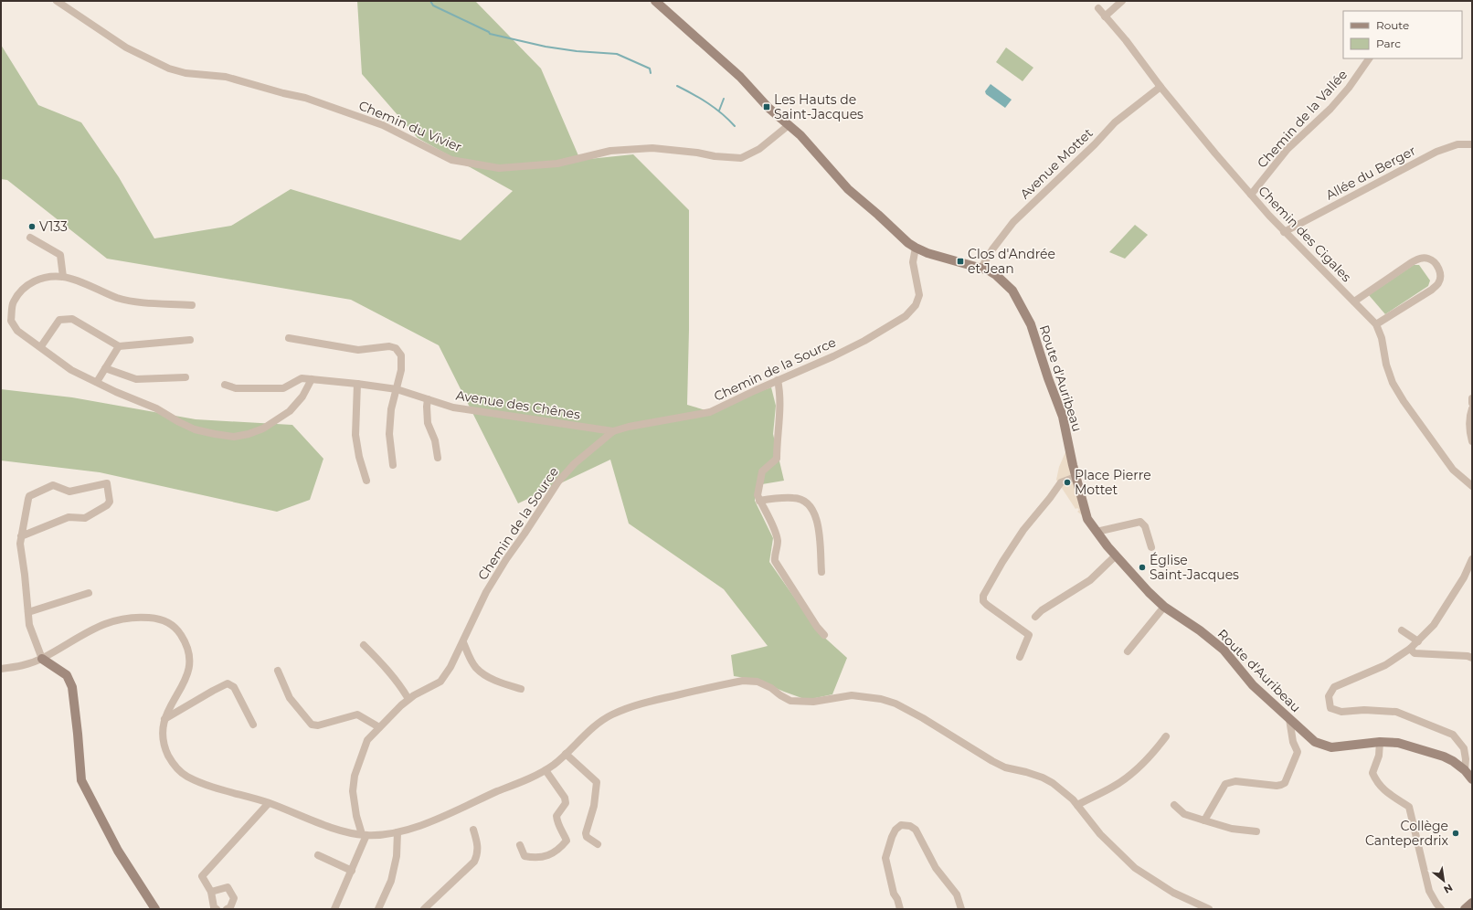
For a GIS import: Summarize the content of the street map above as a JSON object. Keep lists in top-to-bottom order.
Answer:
{
  "streets": {
    "street": [
      "Chemin de la Vallée",
      "Chemin du Vivier",
      "Avenue Mottet",
      "Allée du Berger",
      "Chemin des Cigales",
      "Chemin de la Source",
      "Route d'Auribeau",
      "Avenue des Chênes"
    ]
  },
  "crossings": [
    ["Chemin de la Vallée", "Chemin des Cigales"],
    ["Chemin du Vivier", "Route d'Auribeau"],
    ["Avenue Mottet", "Chemin des Cigales"],
    ["Avenue Mottet", "Route d'Auribeau"],
    ["Allée du Berger", "Chemin des Cigales"],
    ["Chemin de la Source", "Route d'Auribeau"],
    ["Chemin de la Source", "Avenue des Chênes"]
  ],
  "places": {
    "transit": ["Les Hauts de Saint-Jacques", "Clos d'Andrée et Jean"],
    "other": [
      "V133",
      "Place Pierre Mottet",
      "Église Saint-Jacques",
      "Collège Canteperdrix"
    ]
  },
  "legend": ["Route", "Parc"],
  "north": "bottom right"
}
